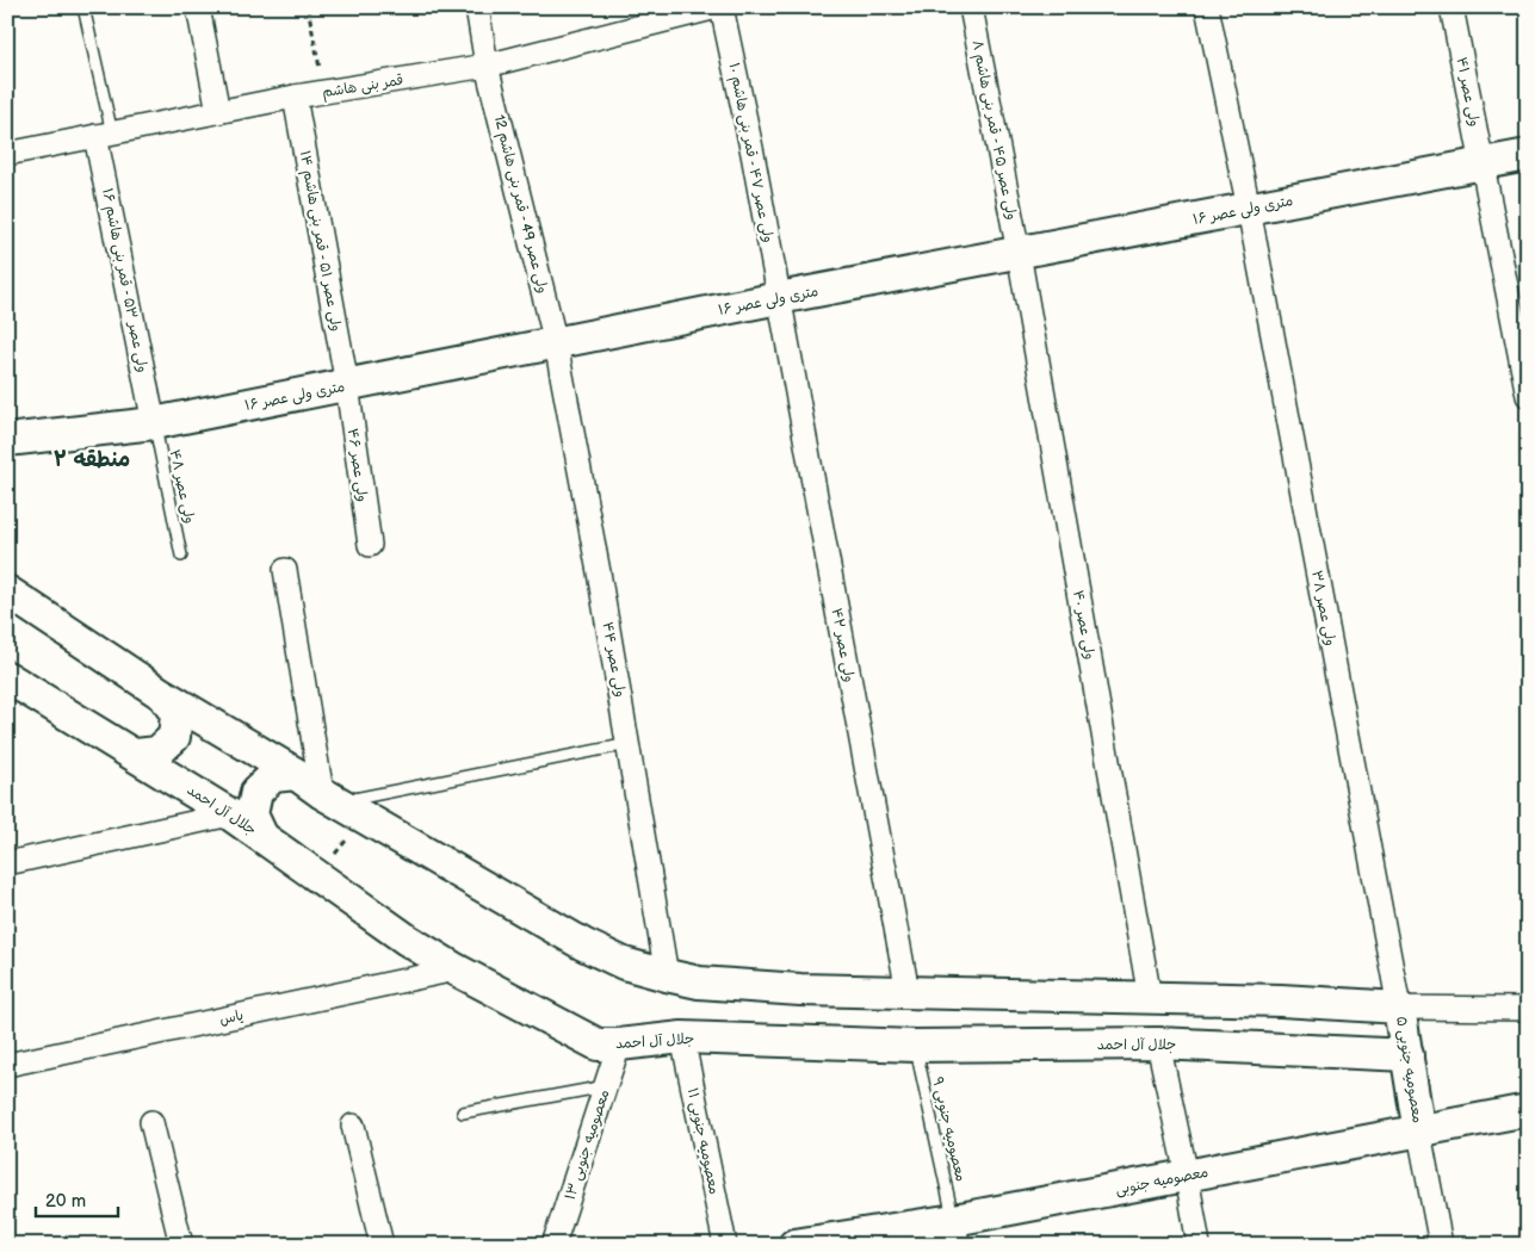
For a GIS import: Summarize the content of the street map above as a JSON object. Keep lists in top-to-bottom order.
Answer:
{
  "streets": {
    "street": [
      "قمر بنی هاشم",
      "ولی عصر ۴۱",
      "ولی عصر ۴۵ - قمر بنی هاشم ۸",
      "ولی عصر ۴۷ - قمر بنی هاشم ۱۰",
      "ولی عصر 49 - قمر بنی هاشم 12",
      "۱۶ متری ولی عصر",
      "ولی عصر ۵۱ - قمر بنی هاشم ۱۴",
      "ولی عصر ۵۳ - قمر بنی هاشم ۱۶",
      "ولی عصر ۴۶",
      "ولی عصر ۳۸",
      "ولی عصر ۴۰",
      "ولی عصر ۴۲",
      "ولی عصر ۴۴",
      "جلال آل احمد",
      "یاس",
      "معصومیه جنوبی ۵",
      "معصومیه جنوبی ۱۱",
      "معصومیه جنوبی ۱۳",
      "معصومیه جنوبی"
    ],
    "lane": ["ولی عصر ۴۸", "معصومیه جنوبی ۹"]
  },
  "crossings": [
    ["قمر بنی هاشم", "ولی عصر 49 - قمر بنی هاشم 12"],
    ["قمر بنی هاشم", "ولی عصر ۵۱ - قمر بنی هاشم ۱۴"],
    ["قمر بنی هاشم", "ولی عصر ۵۳ - قمر بنی هاشم ۱۶"],
    ["ولی عصر ۴۱", "۱۶ متری ولی عصر"],
    ["ولی عصر ۴۵ - قمر بنی هاشم ۸", "۱۶ متری ولی عصر"],
    ["ولی عصر ۴۵ - قمر بنی هاشم ۸", "ولی عصر ۴۰"],
    ["ولی عصر ۴۷ - قمر بنی هاشم ۱۰", "۱۶ متری ولی عصر"],
    ["ولی عصر ۴۷ - قمر بنی هاشم ۱۰", "ولی عصر ۴۲"],
    ["ولی عصر 49 - قمر بنی هاشم 12", "۱۶ متری ولی عصر"],
    ["ولی عصر 49 - قمر بنی هاشم 12", "ولی عصر ۴۴"],
    ["۱۶ متری ولی عصر", "ولی عصر ۵۱ - قمر بنی هاشم ۱۴"],
    ["۱۶ متری ولی عصر", "ولی عصر ۵۳ - قمر بنی هاشم ۱۶"],
    ["۱۶ متری ولی عصر", "ولی عصر ۴۶"],
    ["۱۶ متری ولی عصر", "ولی عصر ۴۸"],
    ["۱۶ متری ولی عصر", "ولی عصر ۳۸"],
    ["۱۶ متری ولی عصر", "ولی عصر ۴۰"],
    ["۱۶ متری ولی عصر", "ولی عصر ۴۲"],
    ["۱۶ متری ولی عصر", "ولی عصر ۴۴"],
    ["ولی عصر ۵۱ - قمر بنی هاشم ۱۴", "ولی عصر ۴۶"],
    ["ولی عصر ۵۳ - قمر بنی هاشم ۱۶", "ولی عصر ۴۸"],
    ["ولی عصر ۳۸", "معصومیه جنوبی ۵"],
    ["جلال آل احمد", "یاس"],
    ["جلال آل احمد", "معصومیه جنوبی ۵"],
    ["جلال آل احمد", "معصومیه جنوبی ۹"],
    ["جلال آل احمد", "معصومیه جنوبی ۱۱"],
    ["جلال آل احمد", "معصومیه جنوبی ۱۳"],
    ["معصومیه جنوبی ۵", "معصومیه جنوبی"],
    ["معصومیه جنوبی ۹", "معصومیه جنوبی"]
  ],
  "districts": ["منطقه ۲"],
  "scale_bar": "20 m"
}
